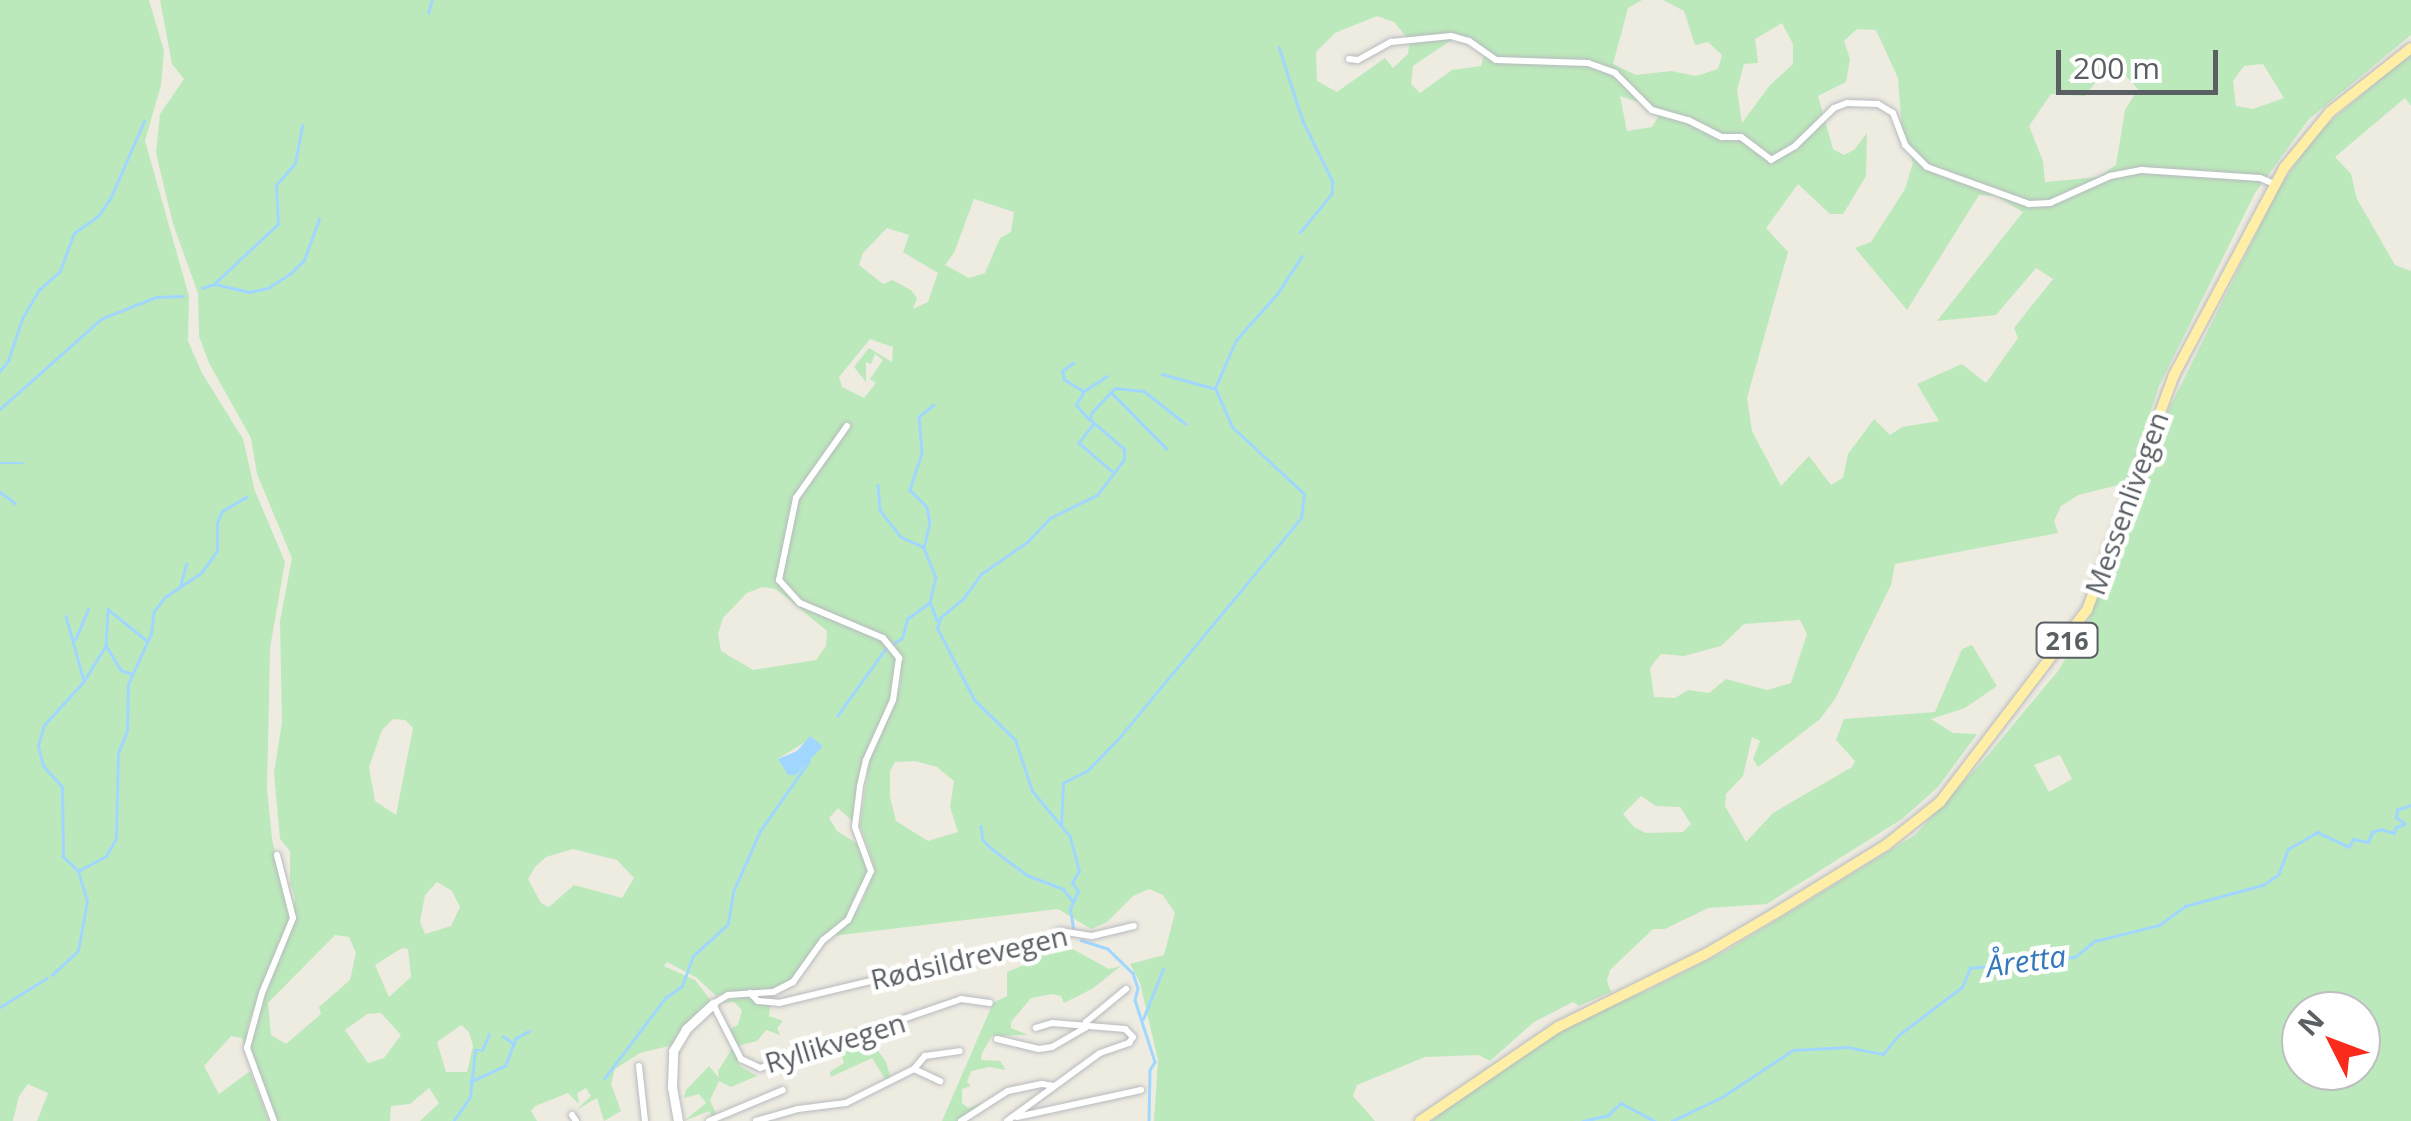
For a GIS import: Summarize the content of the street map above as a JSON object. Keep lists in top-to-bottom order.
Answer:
{
  "streets": {
    "main road": ["Messenlivegen", "216"],
    "street": ["Rødsildrevegen", "Ryllikvegen"]
  },
  "water": ["Åretta"],
  "scale_bar": "200 m",
  "north": "top left"
}
